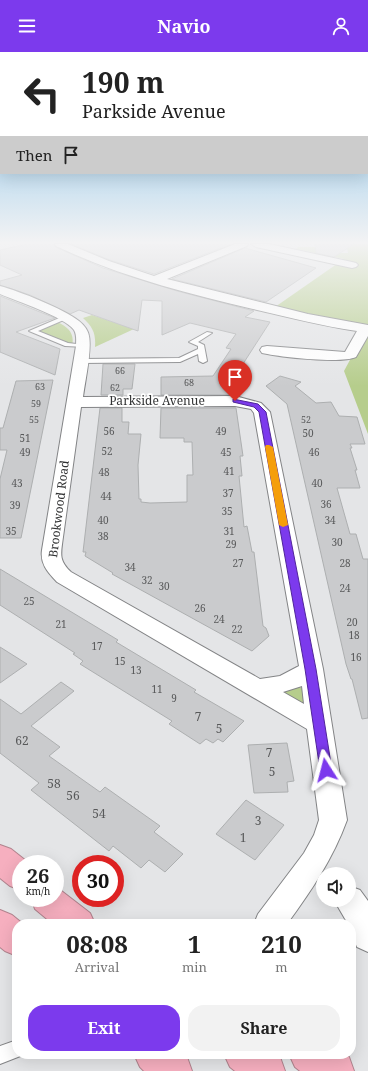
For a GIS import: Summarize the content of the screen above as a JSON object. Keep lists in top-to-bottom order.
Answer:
{
  "streets": {
    "street": ["Parkside Avenue", "Brookwood Road"]
  },
  "crossings": [
    ["Parkside Avenue", "Brookwood Road"]
  ],
  "house_numbers": [
    "66",
    "68",
    "63",
    "62",
    "59",
    "55",
    "52",
    "56",
    "49",
    "50",
    "51",
    "52",
    "49",
    "45",
    "46",
    "41",
    "48",
    "43",
    "40",
    "37",
    "44",
    "36",
    "39",
    "35",
    "40",
    "34",
    "35",
    "31",
    "38",
    "30",
    "29",
    "27",
    "28",
    "34",
    "32",
    "30",
    "24",
    "25",
    "26",
    "24",
    "20",
    "21",
    "22",
    "18",
    "17",
    "16",
    "15",
    "13",
    "11",
    "9",
    "7",
    "5",
    "62",
    "7",
    "5",
    "58",
    "56",
    "54",
    "3",
    "1"
  ],
  "page": {
    "header": "Navio",
    "turn": ["190 m", "Parkside Avenue"],
    "then": "Then",
    "speed": "26 km/h",
    "limit": "30",
    "eta": [
      "08:08",
      "Arrival",
      "1",
      "min",
      "210",
      "m"
    ],
    "buttons": ["Exit", "Share"]
  }
}
